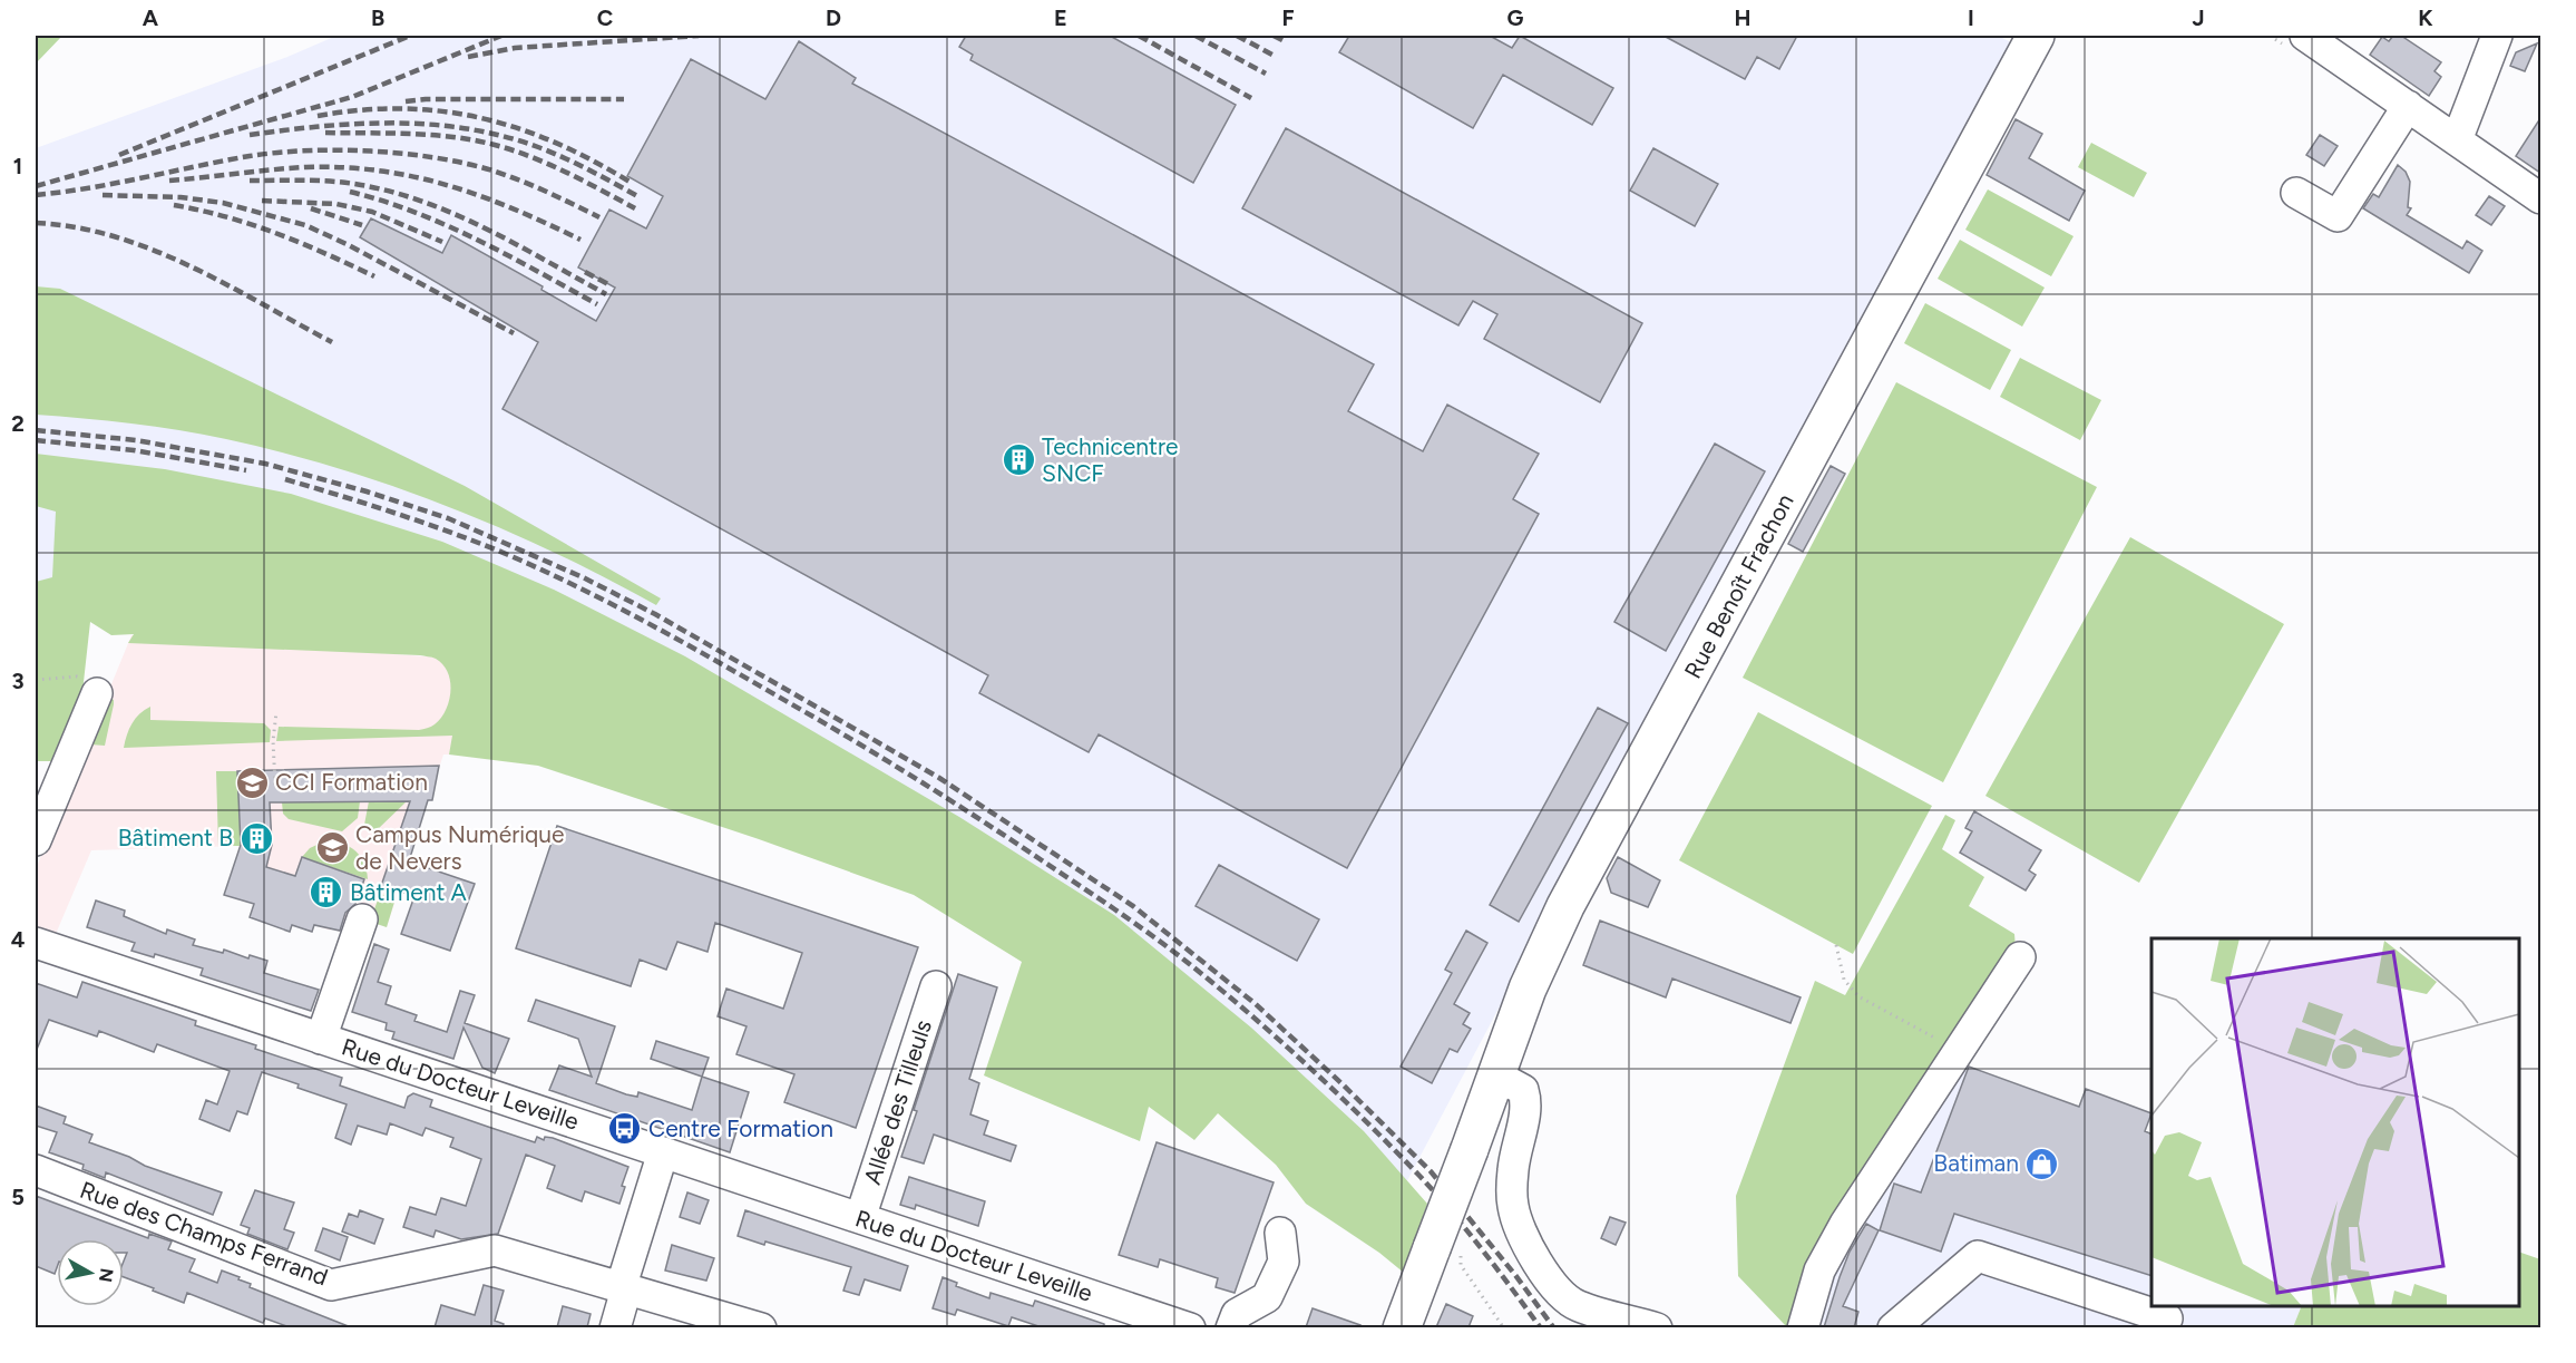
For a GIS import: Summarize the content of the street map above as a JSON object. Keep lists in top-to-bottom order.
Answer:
{
  "streets": {
    "main road": ["Rue Benoît Frachon"],
    "street": ["Rue du Docteur Leveille", "Allée des Tilleuls", "Rue des Champs Ferrand"]
  },
  "crossings": [
    ["Rue du Docteur Leveille", "Allée des Tilleuls"]
  ],
  "places": {
    "building": ["Technicentre SNCF", "Bâtiment B", "Bâtiment A"],
    "school or university": ["CCI Formation", "Campus Numérique de Nevers"],
    "bus stop": ["Centre Formation"],
    "shop": ["Batiman"]
  },
  "north": "right",
  "grid": {
    "columns": [
      "A",
      "B",
      "C",
      "D",
      "E",
      "F",
      "G",
      "H",
      "I",
      "J",
      "K"
    ],
    "rows": [
      "1",
      "2",
      "3",
      "4",
      "5"
    ]
  }
}
